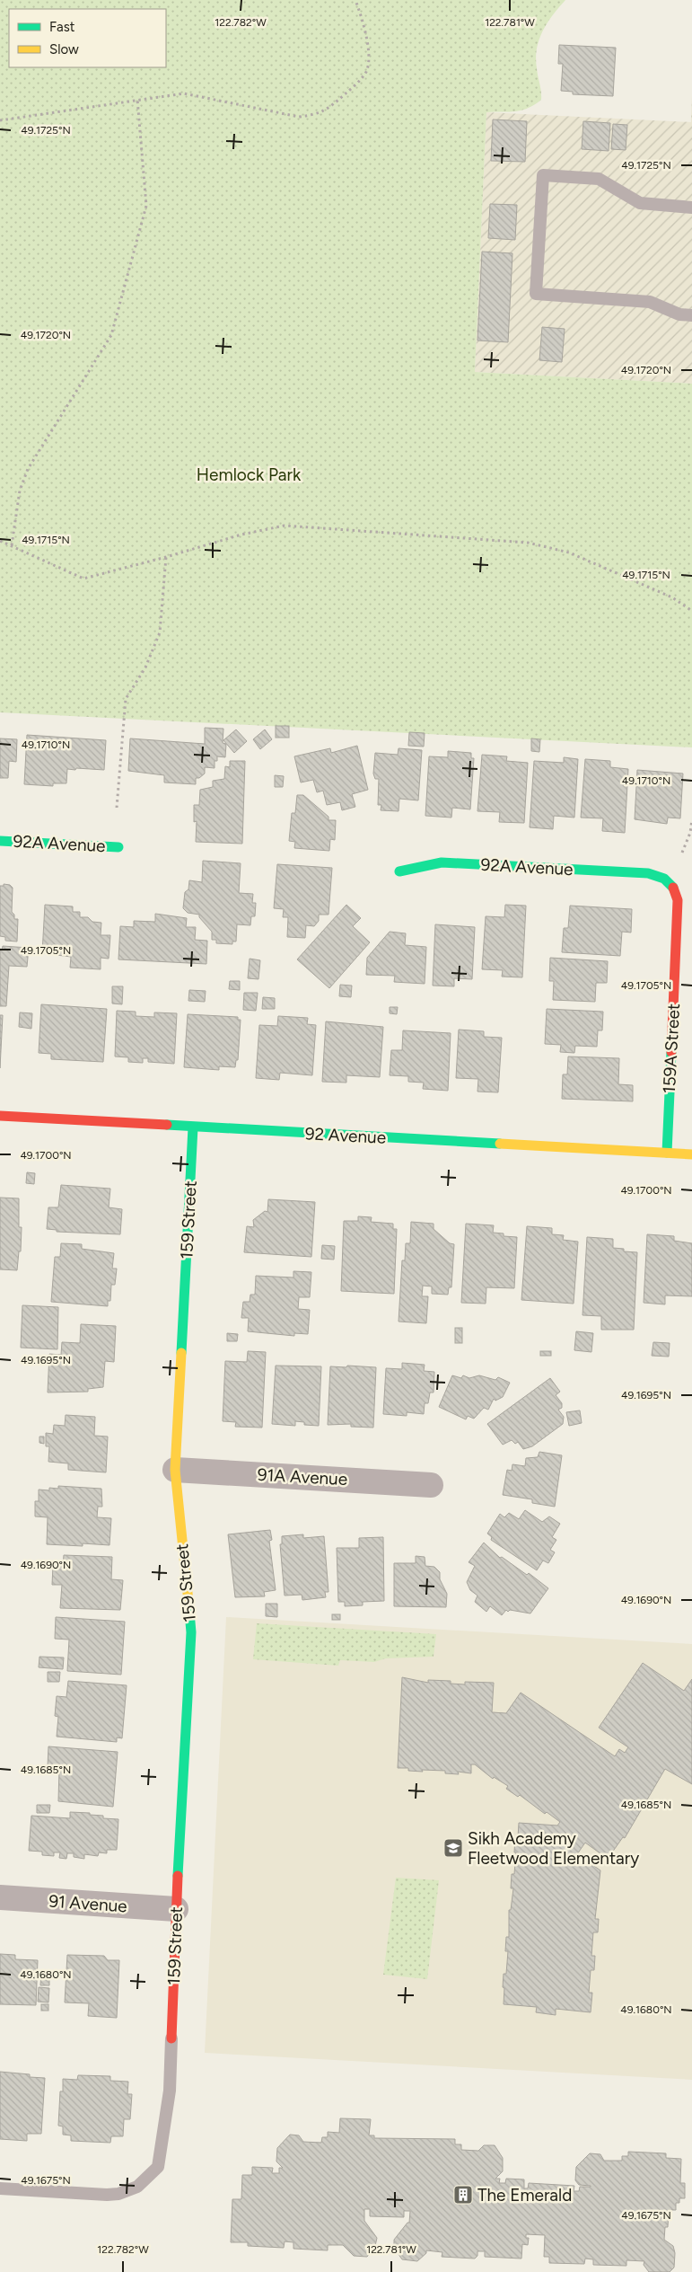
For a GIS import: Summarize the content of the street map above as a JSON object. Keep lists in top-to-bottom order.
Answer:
{
  "streets": {
    "street": [
      "92A Avenue",
      "159A Street",
      "92 Avenue",
      "159 Street",
      "91A Avenue",
      "91 Avenue"
    ]
  },
  "crossings": [
    ["92A Avenue", "159A Street"],
    ["159A Street", "92 Avenue"],
    ["92 Avenue", "159 Street"],
    ["159 Street", "91A Avenue"],
    ["159 Street", "91 Avenue"]
  ],
  "parks": ["Hemlock Park"],
  "places": {
    "school or university": ["Sikh Academy Fleetwood Elementary"],
    "building": ["The Emerald"]
  },
  "legend": ["Fast", "Slow"],
  "coordinates": [
    "122.782°W",
    "122.781°W",
    "49.1725°N",
    "49.1720°N",
    "49.1715°N",
    "49.1710°N",
    "49.1705°N",
    "49.1700°N",
    "49.1695°N",
    "49.1690°N",
    "49.1685°N",
    "49.1680°N",
    "49.1675°N"
  ]
}
